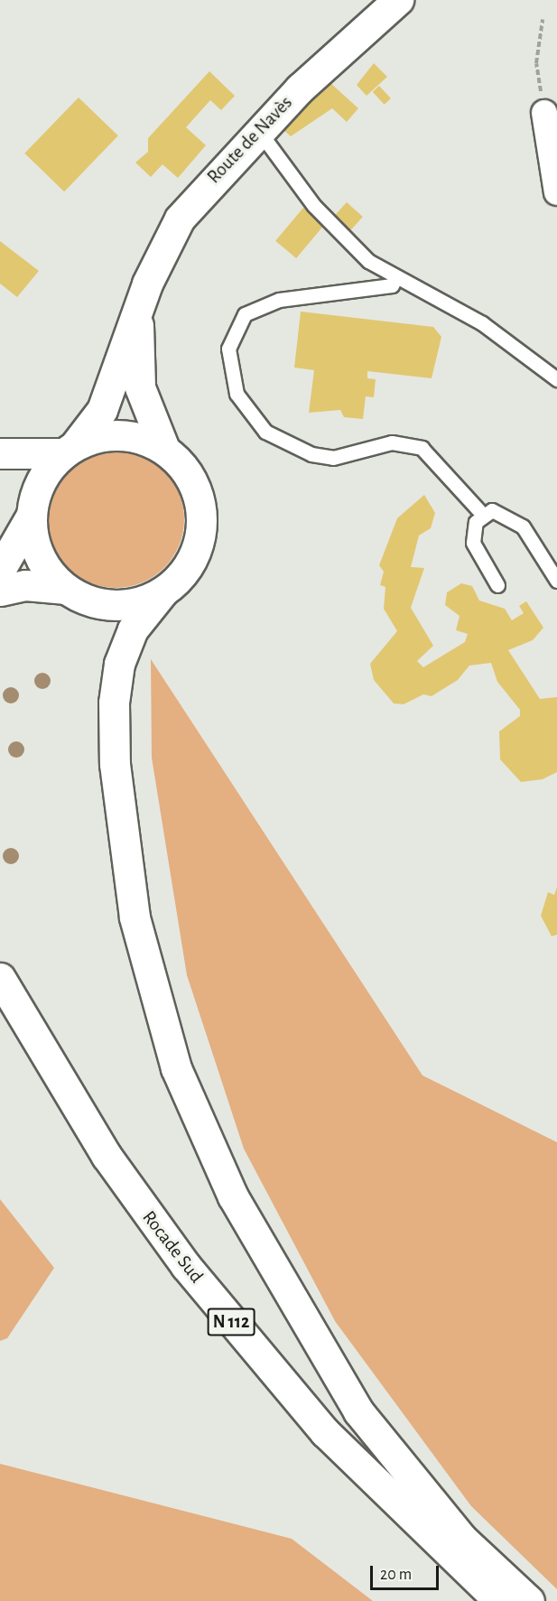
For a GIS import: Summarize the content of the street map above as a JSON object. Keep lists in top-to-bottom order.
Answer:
{
  "streets": {
    "main road": ["Route de Navès", "Rocade Sud", "N 112"]
  },
  "scale_bar": "20 m"
}
